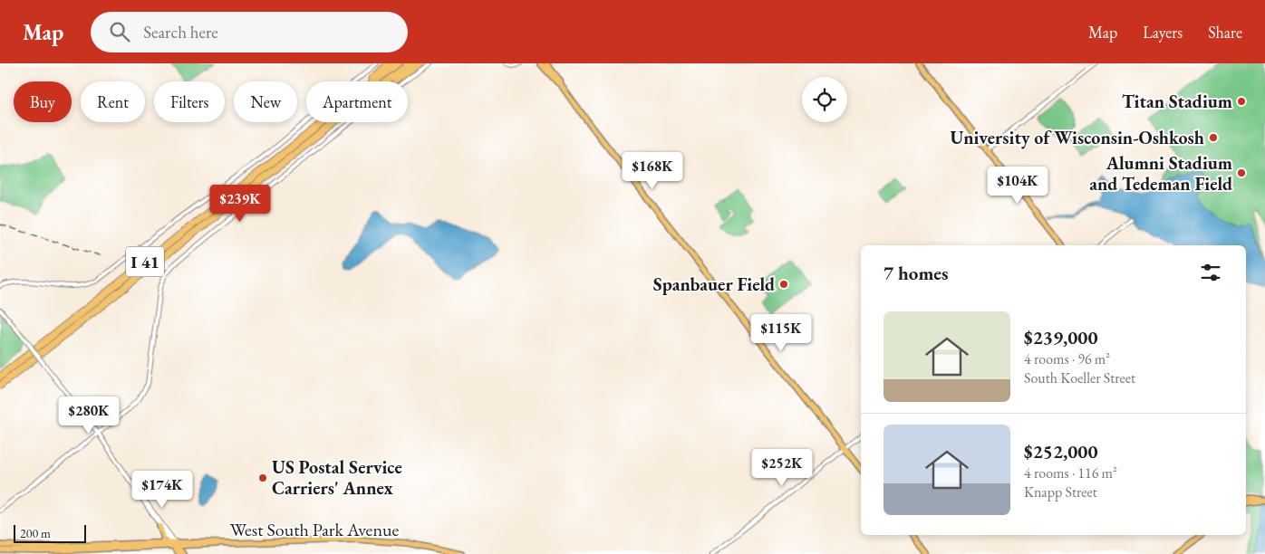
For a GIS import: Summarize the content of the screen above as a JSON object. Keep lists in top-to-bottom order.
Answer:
{
  "streets": {
    "highway": ["I 41"],
    "main road": ["West South Park Avenue"]
  },
  "places": [
    "Titan Stadium",
    "University of Wisconsin-Oshkosh",
    "Alumni Stadium and Tedeman Field",
    "Spanbauer Field",
    "US Postal Service Carriers' Annex"
  ],
  "scale_bar": "200 m",
  "page": {
    "header": "Map",
    "search": "Search here",
    "nav": ["Map", "Layers", "Share"],
    "chip": [
      "Buy",
      "Rent",
      "Filters",
      "New",
      "Apartment"
    ],
    "price": [
      "$168K",
      "$104K",
      "$239K",
      "$115K",
      "$280K",
      "$252K",
      "$174K"
    ],
    "heading": "7 homes",
    "list": [
      {
        "name": "$239,000",
        "note": "4 rooms · 96 m² · South Koeller Street"
      },
      {
        "name": "$252,000",
        "note": "4 rooms · 116 m² · Knapp Street"
      }
    ],
    "scale": "200 m"
  }
}
